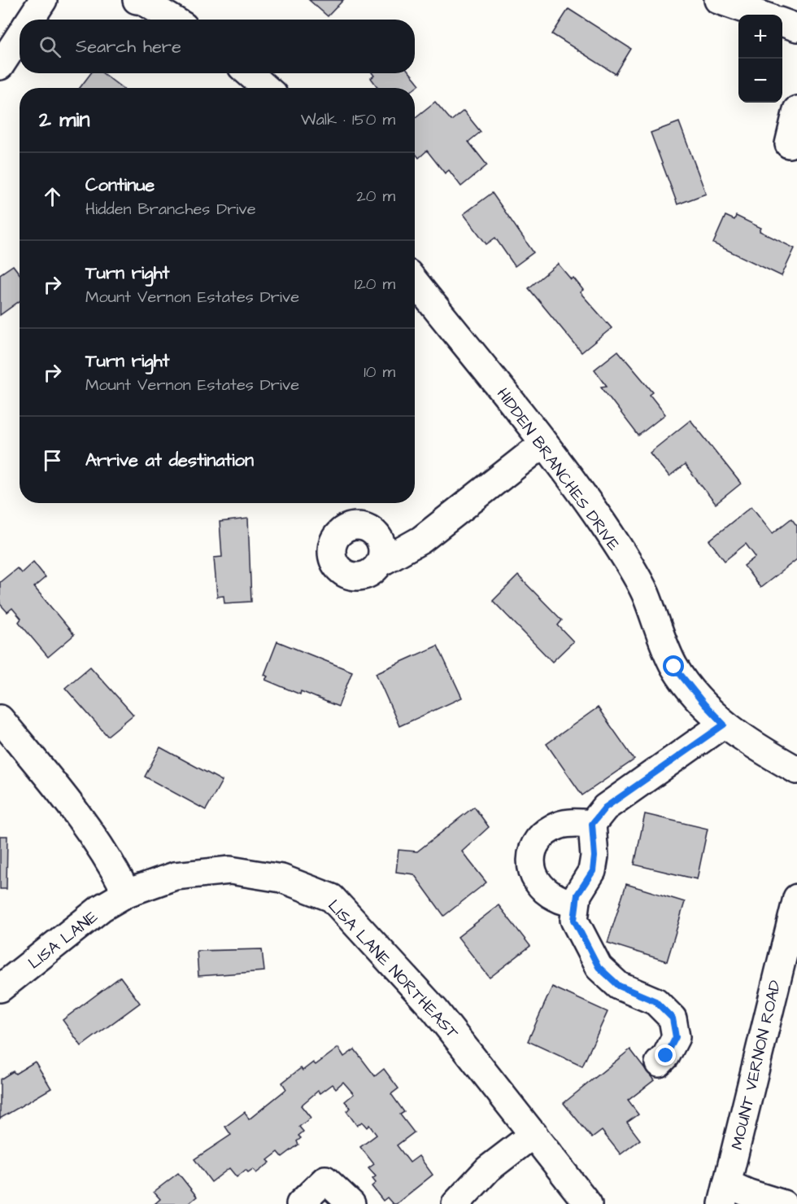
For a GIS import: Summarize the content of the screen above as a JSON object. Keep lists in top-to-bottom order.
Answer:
{
  "streets": {
    "street": [
      "HIDDEN BRANCHES DRIVE",
      "LISA LANE",
      "LISA LANE NORTHEAST",
      "MOUNT VERNON ROAD"
    ]
  },
  "crossings": [
    ["LISA LANE", "LISA LANE NORTHEAST"]
  ],
  "page": {
    "map_buttons": ["+", "−"],
    "search": "Search here",
    "heading": ["2 min", "Walk · 150 m"],
    "list": [
      ["Continue", "Hidden Branches Drive", "20 m"],
      ["Turn right", "Mount Vernon Estates Drive", "120 m"],
      ["Turn right", "Mount Vernon Estates Drive", "10 m"],
      "Arrive at destination"
    ]
  }
}
